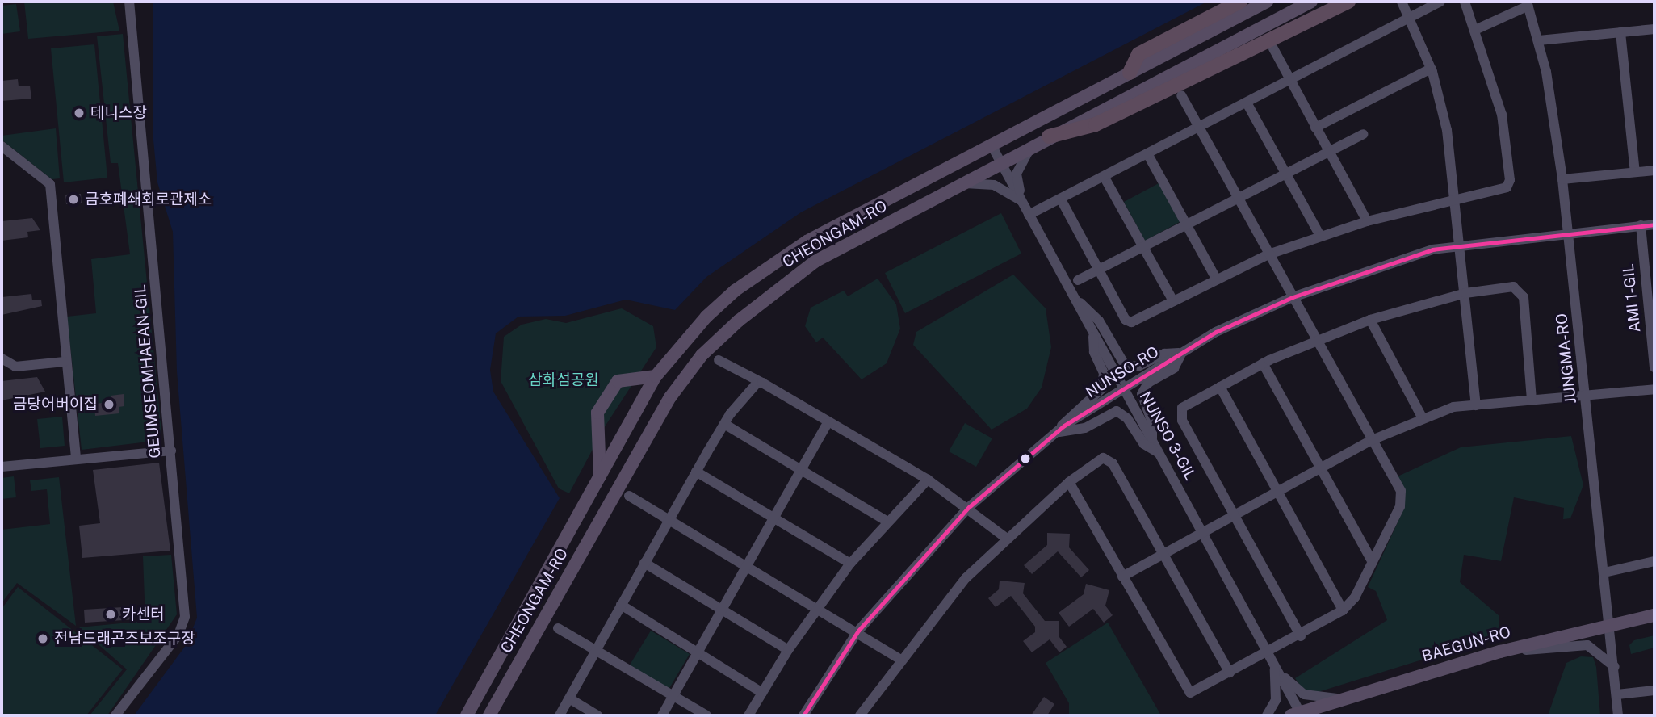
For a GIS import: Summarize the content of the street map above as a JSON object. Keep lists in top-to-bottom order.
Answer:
{
  "streets": {
    "main road": ["CHEONGAM-RO", "BAEGUN-RO"],
    "street": [
      "AMI 1-GIL",
      "JUNGMA-RO",
      "GEUMSEOMHAEAN-GIL",
      "NUNSO-RO",
      "NUNSO 3-GIL"
    ]
  },
  "crossings": [
    ["CHEONGAM-RO", "NUNSO 3-GIL"],
    ["AMI 1-GIL", "NUNSO-RO"],
    ["JUNGMA-RO", "NUNSO-RO"],
    ["JUNGMA-RO", "BAEGUN-RO"],
    ["NUNSO-RO", "NUNSO 3-GIL"],
    ["NUNSO 3-GIL", "BAEGUN-RO"]
  ],
  "parks": ["삼화섬공원"],
  "places": [
    "테니스장",
    "금호폐쇄회로관제소",
    "금당어버이집",
    "카센터",
    "전남드래곤즈보조구장"
  ]
}
